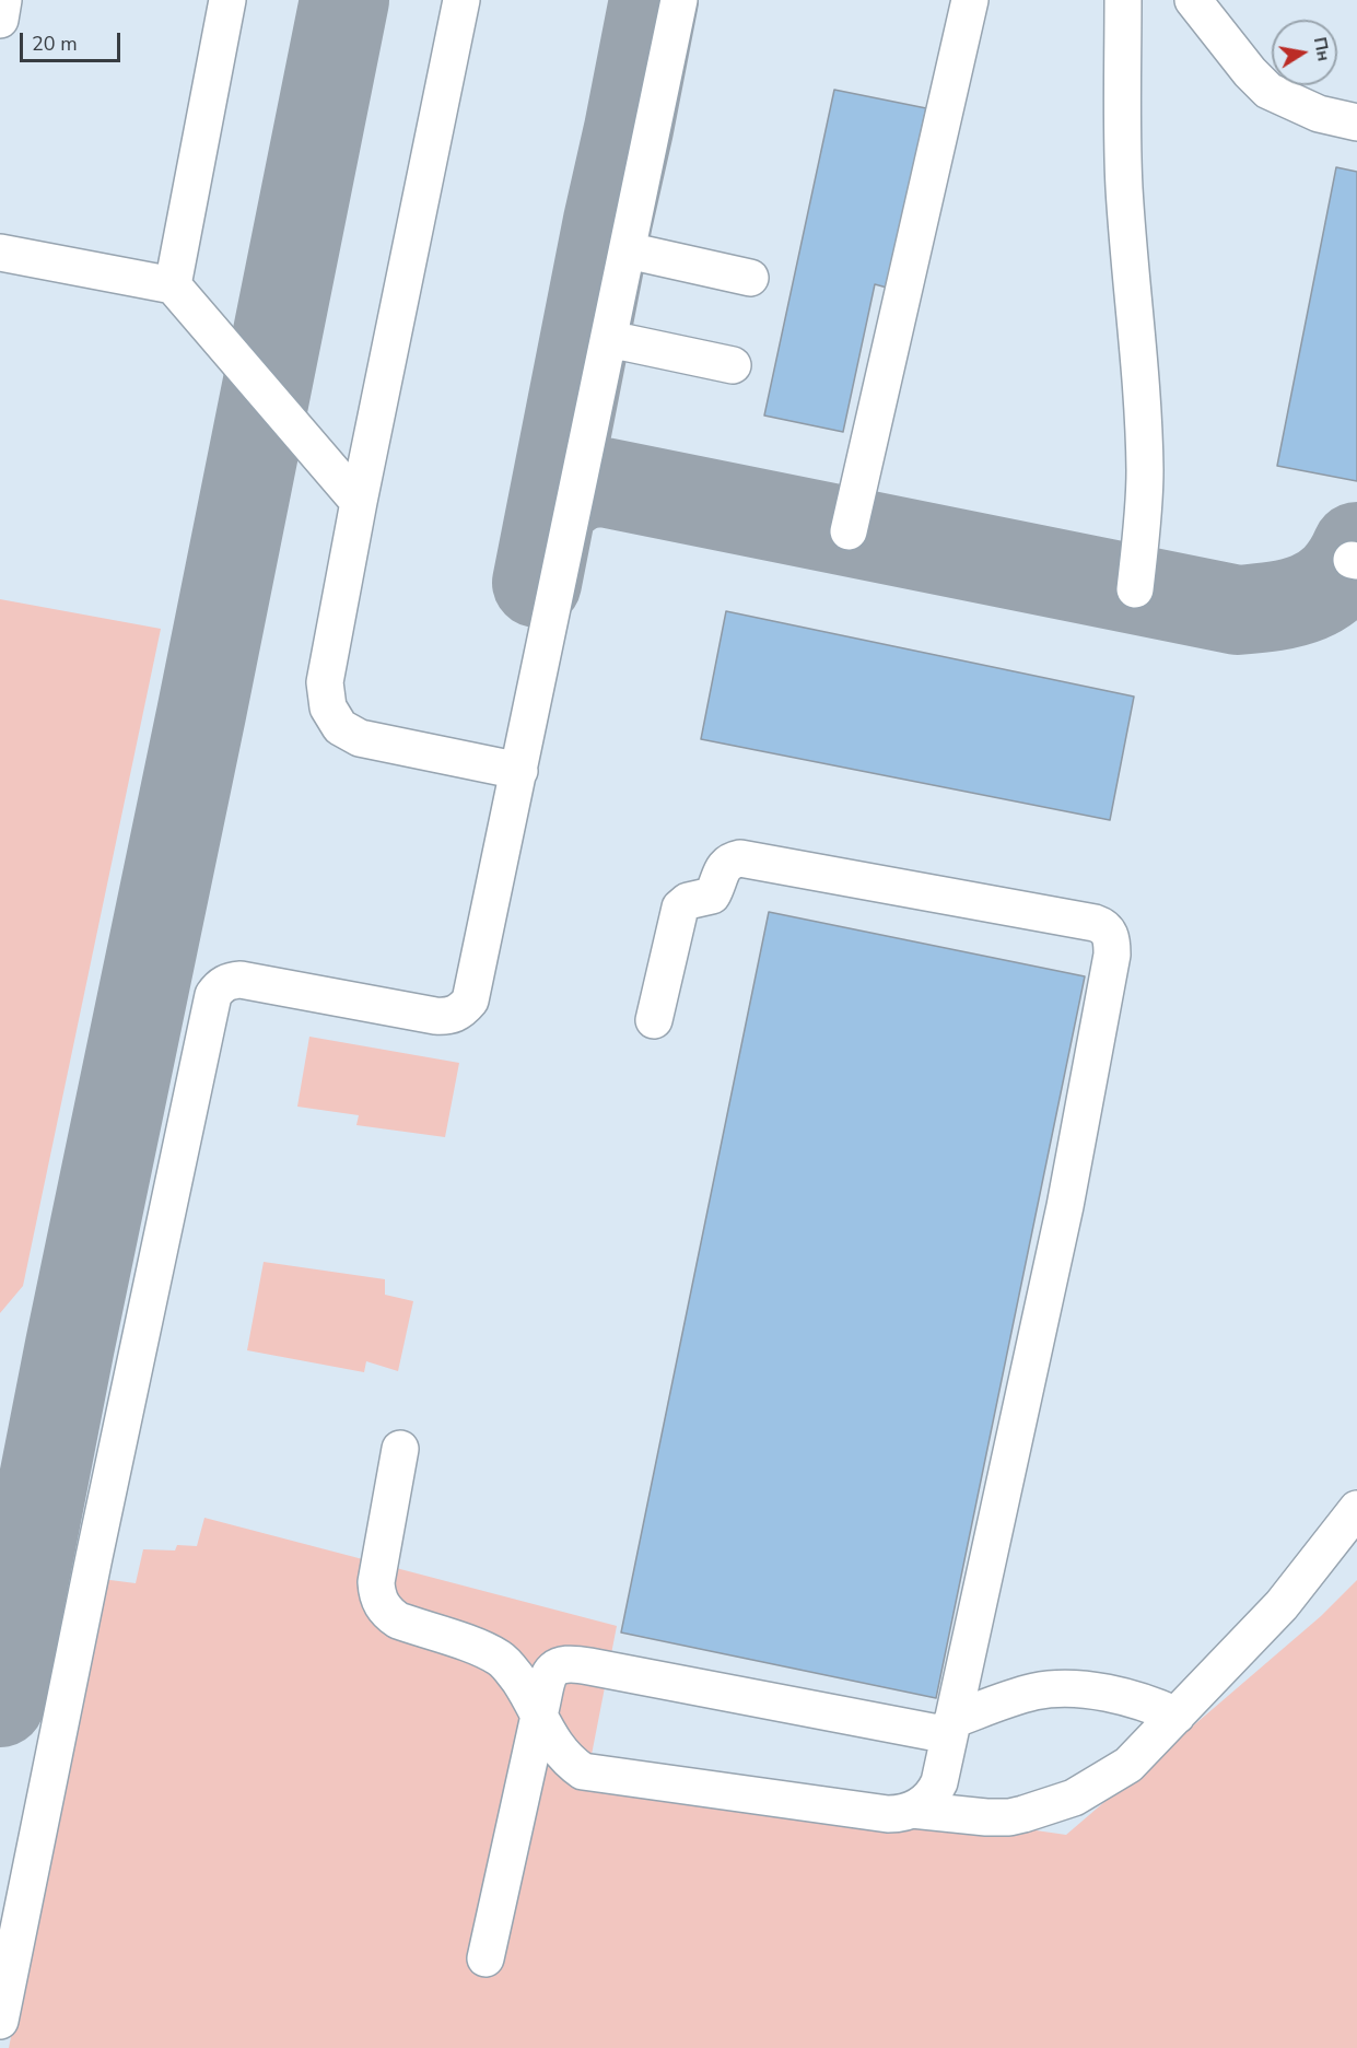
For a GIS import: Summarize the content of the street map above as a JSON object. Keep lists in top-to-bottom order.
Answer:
{
  "scale_bar": "20 m",
  "north": "right"
}
